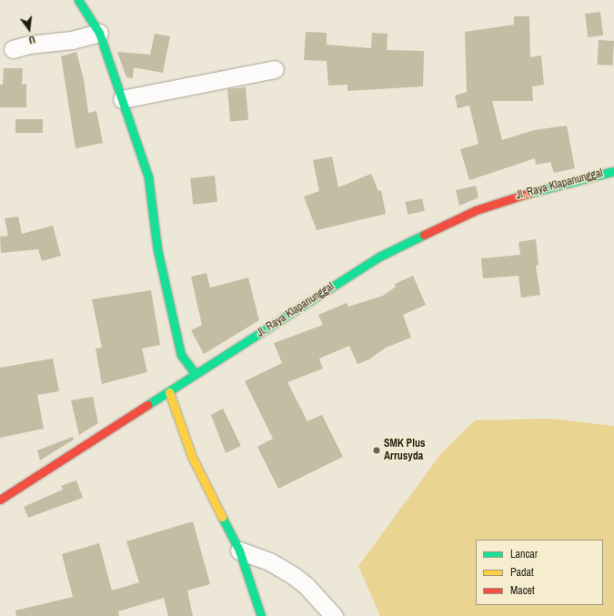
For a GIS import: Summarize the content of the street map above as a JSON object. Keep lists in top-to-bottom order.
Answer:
{
  "streets": {
    "street": ["Jl. Raya Klapanunggal"]
  },
  "places": ["SMK Plus Arrusyda"],
  "legend": ["Lancar", "Padat", "Macet"],
  "north": "bottom"
}
